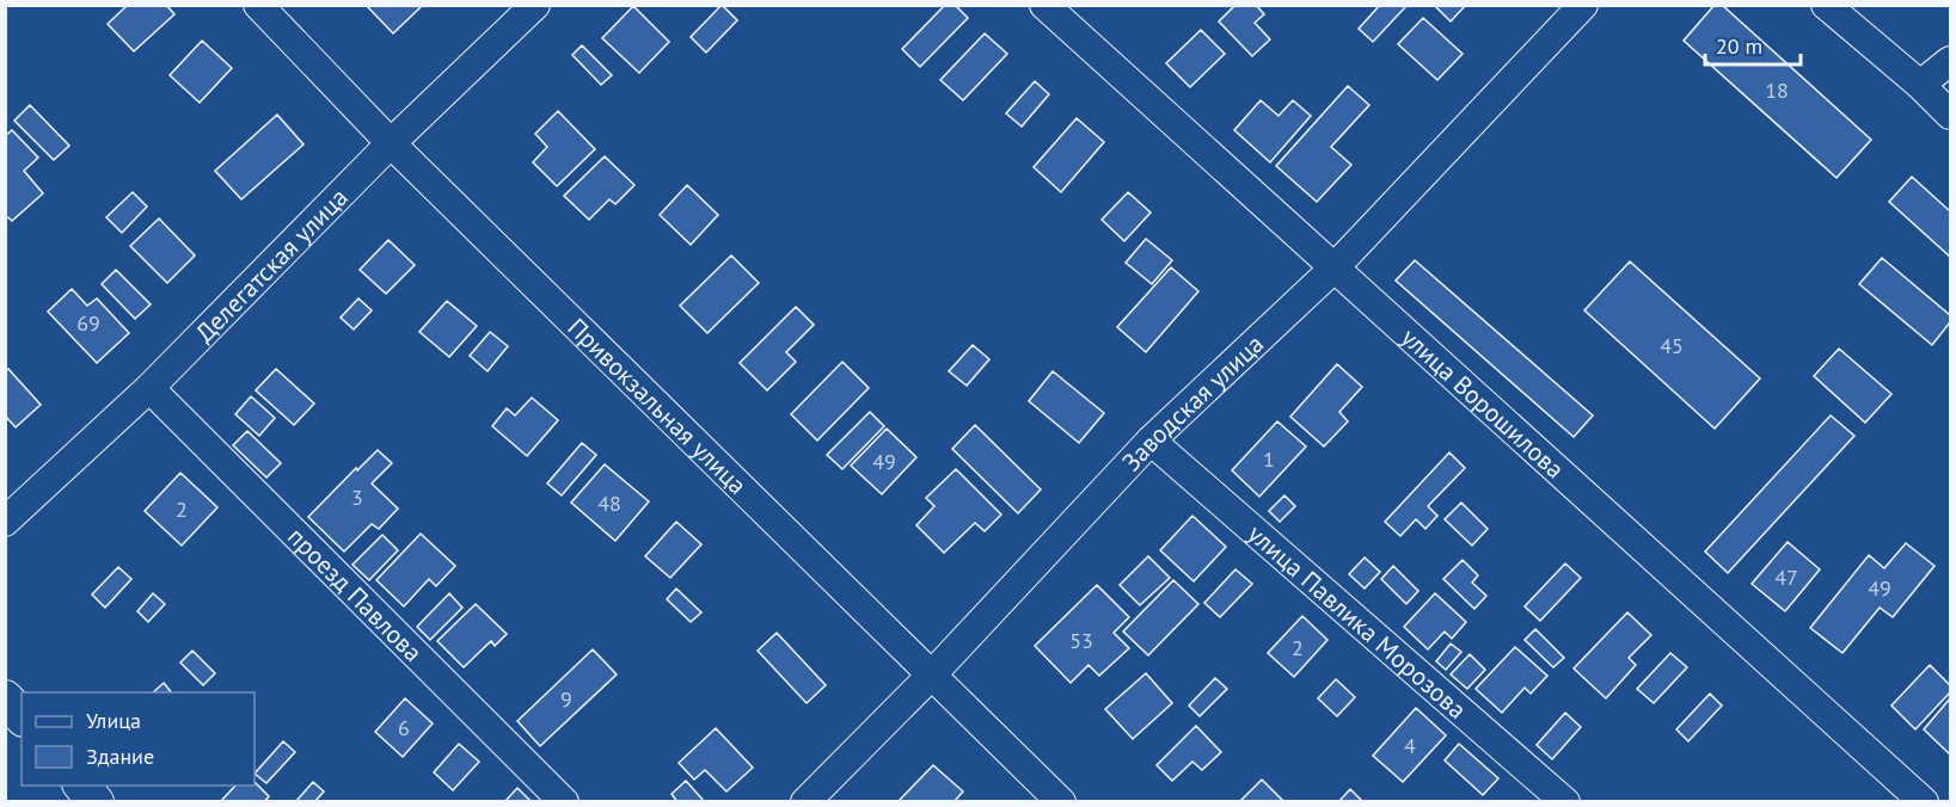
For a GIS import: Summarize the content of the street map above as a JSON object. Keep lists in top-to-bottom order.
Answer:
{
  "streets": {
    "street": [
      "Делегатская улица",
      "Заводская улица",
      "улица Ворошилова",
      "Привокзальная улица",
      "проезд Павлова",
      "улица Павлика Морозова"
    ]
  },
  "crossings": [
    ["Делегатская улица", "Привокзальная улица"],
    ["Делегатская улица", "проезд Павлова"],
    ["Заводская улица", "улица Ворошилова"],
    ["Заводская улица", "Привокзальная улица"],
    ["Заводская улица", "улица Павлика Морозова"]
  ],
  "house_numbers": [
    "18",
    "69",
    "45",
    "1",
    "49",
    "3",
    "48",
    "2",
    "47",
    "49",
    "53",
    "2",
    "9",
    "6",
    "4"
  ],
  "legend": ["Улица", "Здание"],
  "scale_bar": "20 m"
}
